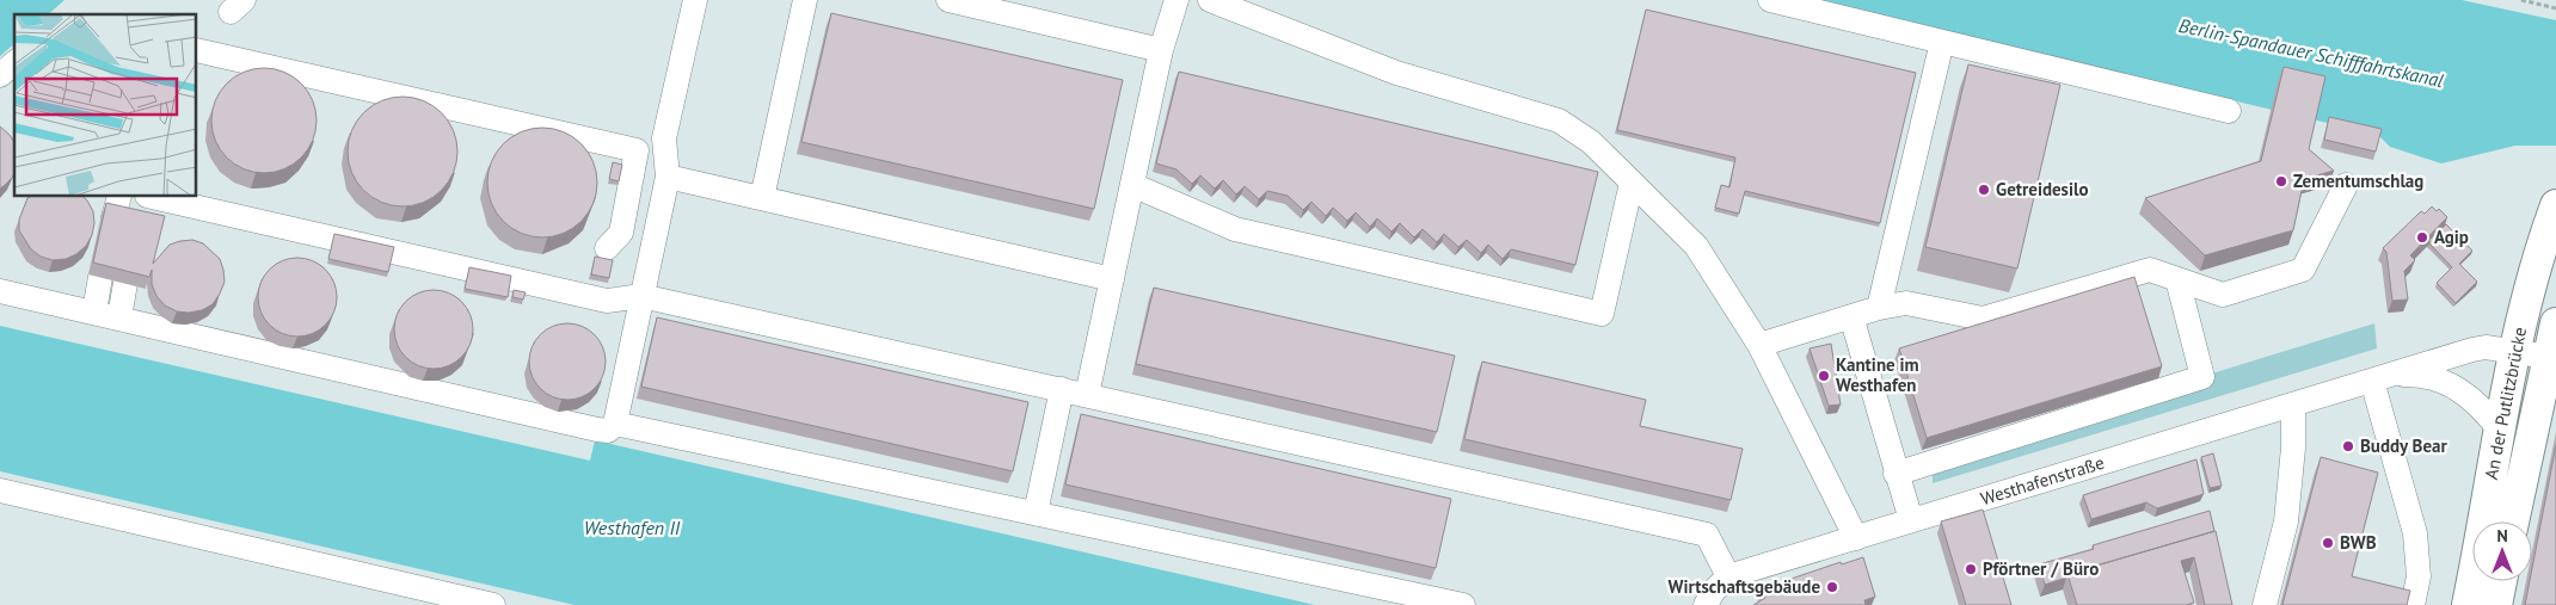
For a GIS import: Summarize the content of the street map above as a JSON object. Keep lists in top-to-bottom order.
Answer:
{
  "streets": {
    "main road": ["An der Putlitzbrücke"],
    "street": ["Westhafenstraße"]
  },
  "crossings": [
    ["An der Putlitzbrücke", "Westhafenstraße"]
  ],
  "water": ["Berlin-Spandauer Schifffahrtskanal", "Westhafen II"],
  "places": [
    "Zementumschlag",
    "Getreidesilo",
    "Agip",
    "Kantine im Westhafen",
    "Buddy Bear",
    "BWB",
    "Pförtner / Büro",
    "Wirtschaftsgebäude"
  ],
  "north": "top"
}
